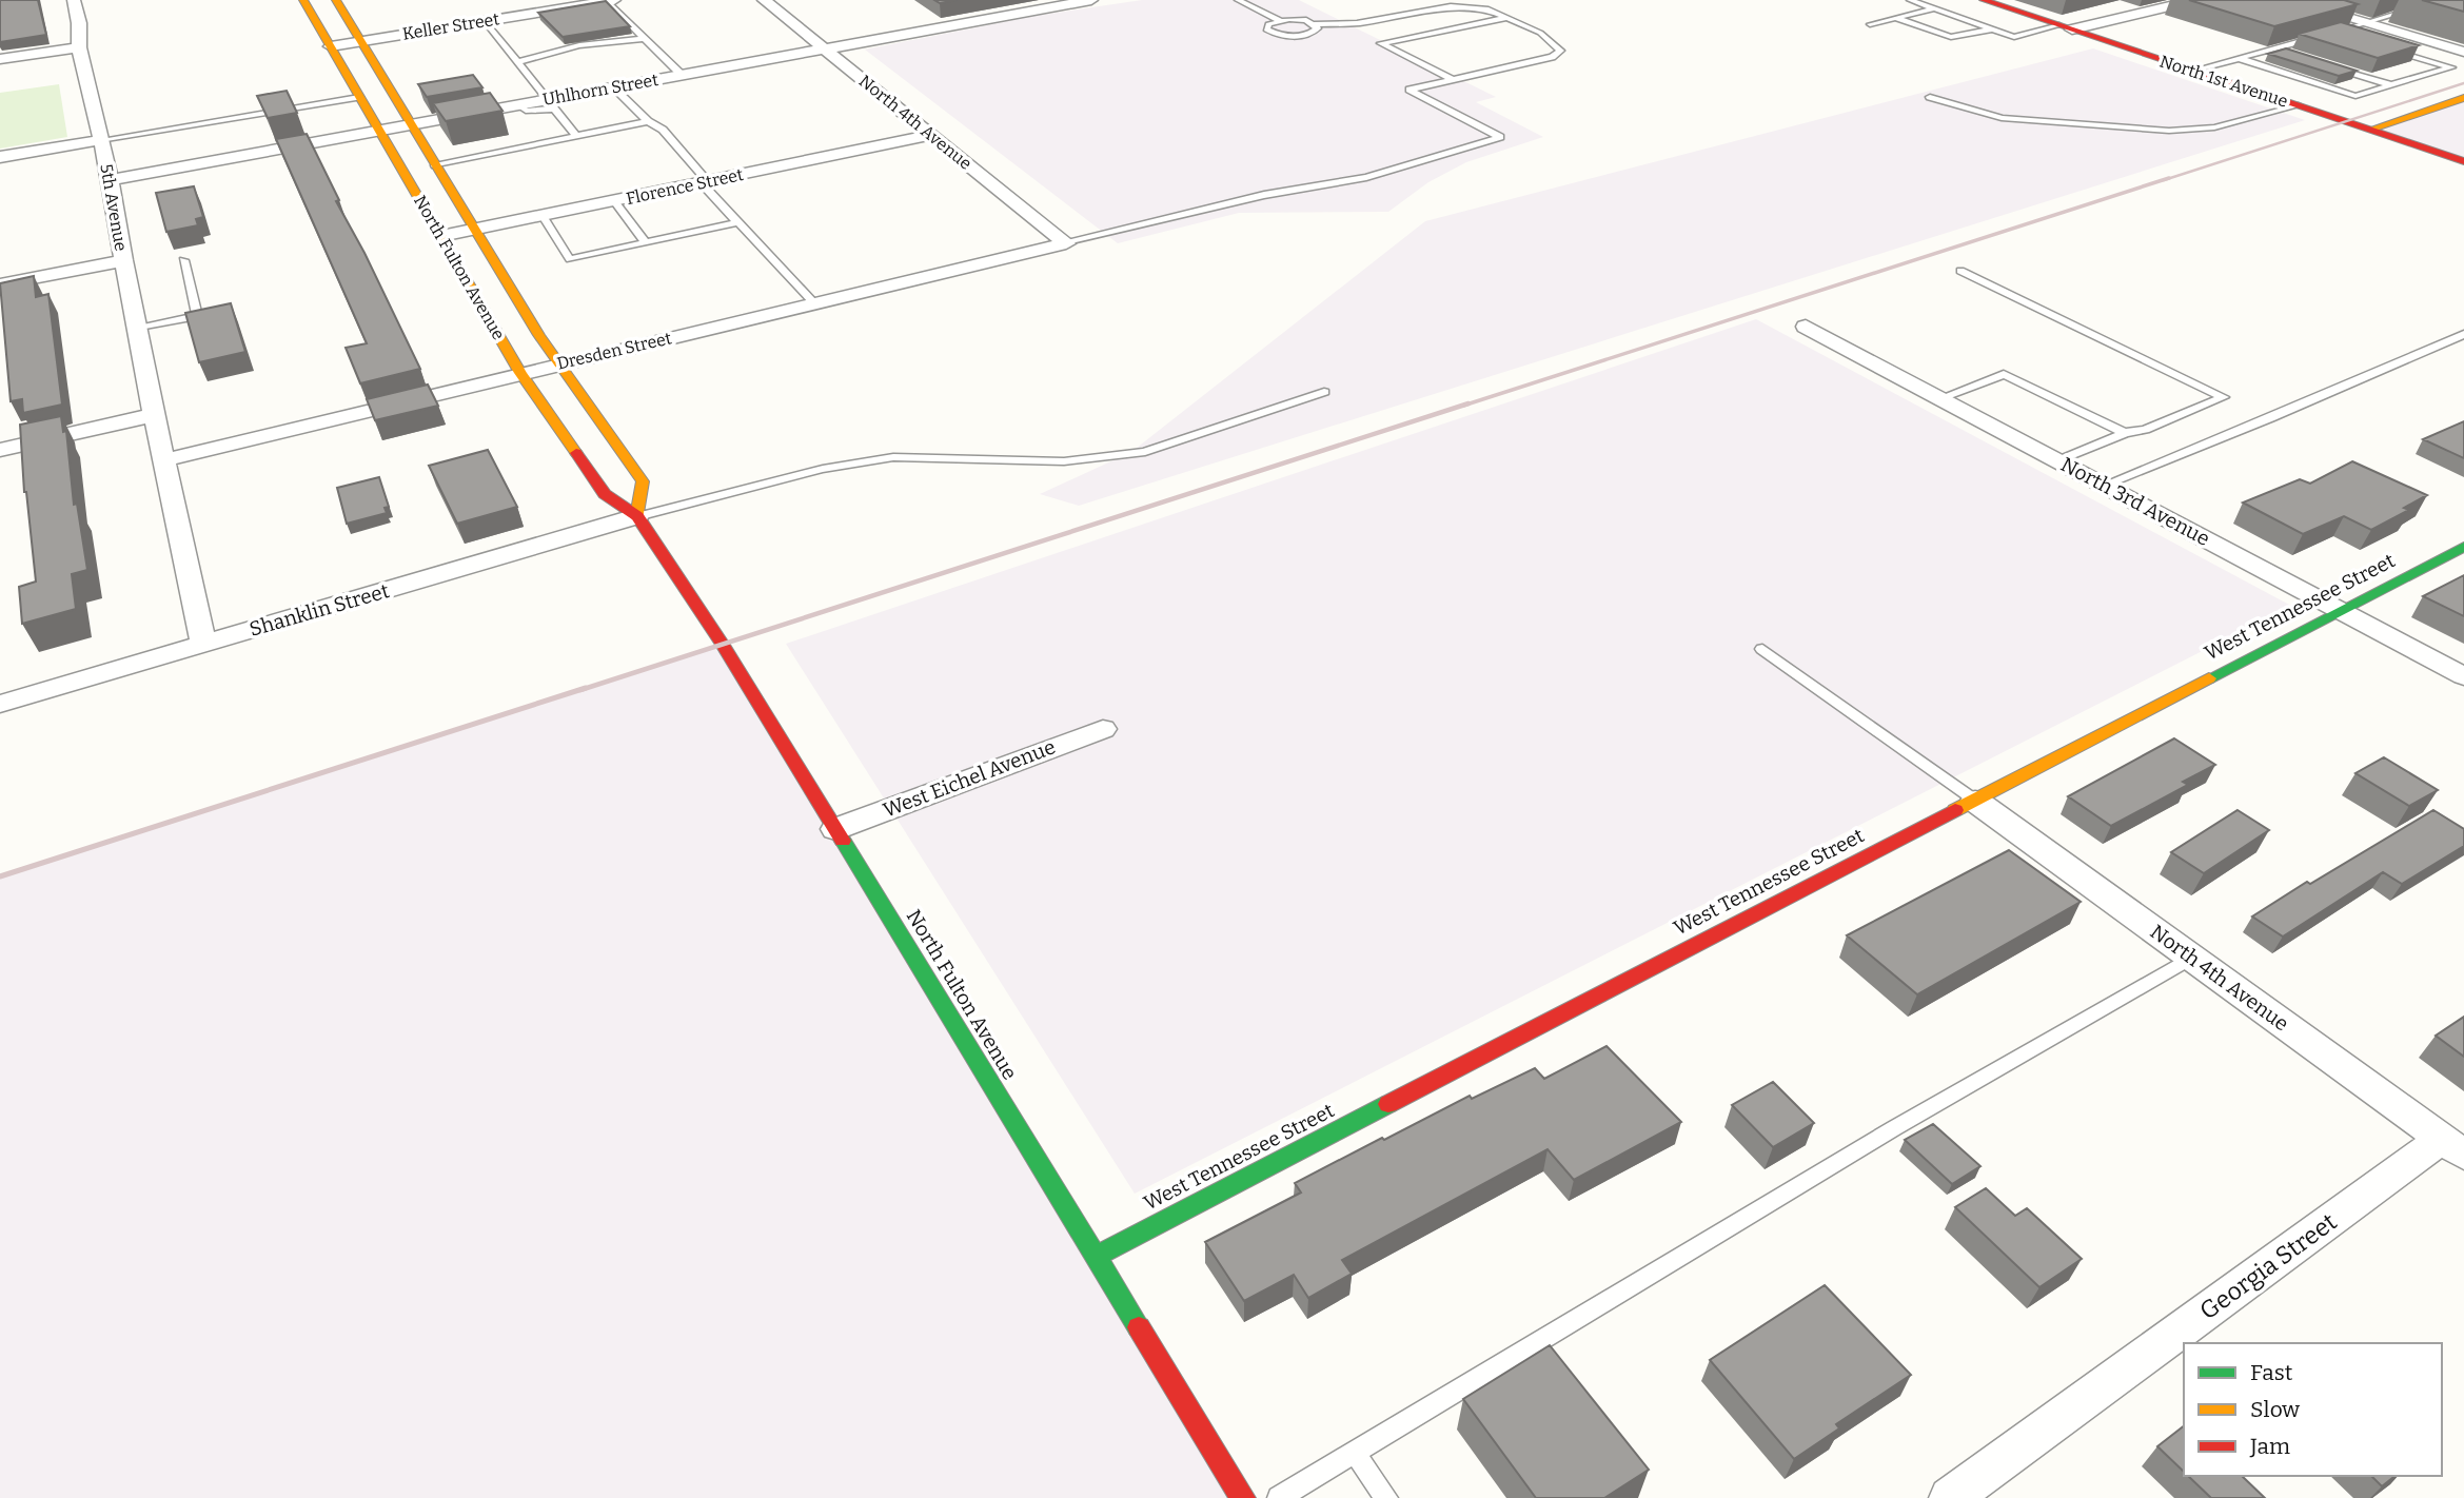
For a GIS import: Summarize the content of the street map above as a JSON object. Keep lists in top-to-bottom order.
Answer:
{
  "streets": {
    "main road": ["North 1st Avenue", "North Fulton Avenue", "West Tennessee Street"],
    "street": [
      "Keller Street",
      "Uhlhorn Street",
      "North 4th Avenue",
      "Florence Street",
      "5th Avenue",
      "Dresden Street",
      "North 3rd Avenue",
      "Shanklin Street",
      "West Eichel Avenue",
      "Georgia Street"
    ]
  },
  "crossings": [
    ["Keller Street", "North Fulton Avenue"],
    ["Uhlhorn Street", "North 4th Avenue"],
    ["Uhlhorn Street", "5th Avenue"],
    ["Uhlhorn Street", "North Fulton Avenue"],
    ["North 4th Avenue", "Florence Street"],
    ["North 4th Avenue", "Dresden Street"],
    ["North 4th Avenue", "West Tennessee Street"],
    ["North 4th Avenue", "Georgia Street"],
    ["Florence Street", "North Fulton Avenue"],
    ["North Fulton Avenue", "Dresden Street"],
    ["North Fulton Avenue", "West Tennessee Street"],
    ["North Fulton Avenue", "Shanklin Street"],
    ["North Fulton Avenue", "West Eichel Avenue"],
    ["North 3rd Avenue", "West Tennessee Street"]
  ],
  "legend": ["Fast", "Slow", "Jam"]
}
